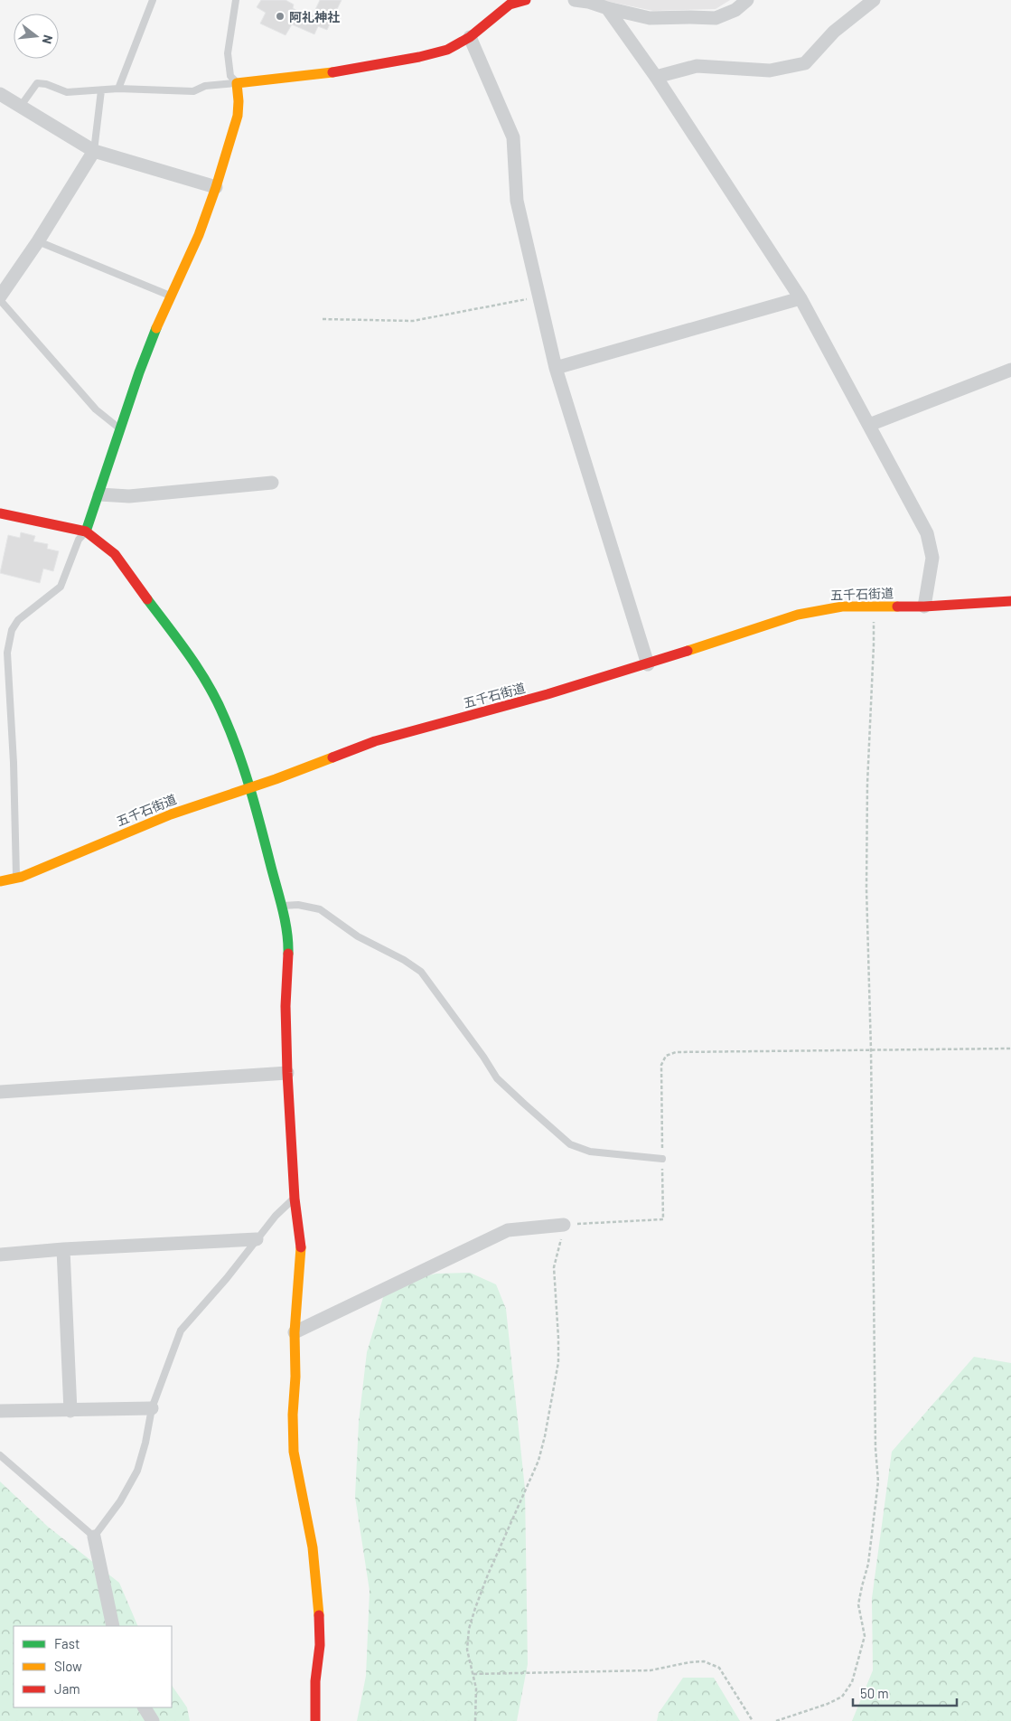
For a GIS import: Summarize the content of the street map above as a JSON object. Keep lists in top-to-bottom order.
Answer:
{
  "streets": {
    "street": ["五千石街道"]
  },
  "places": ["阿礼神社"],
  "legend": ["Fast", "Slow", "Jam"],
  "scale_bar": "50 m",
  "north": "right"
}
